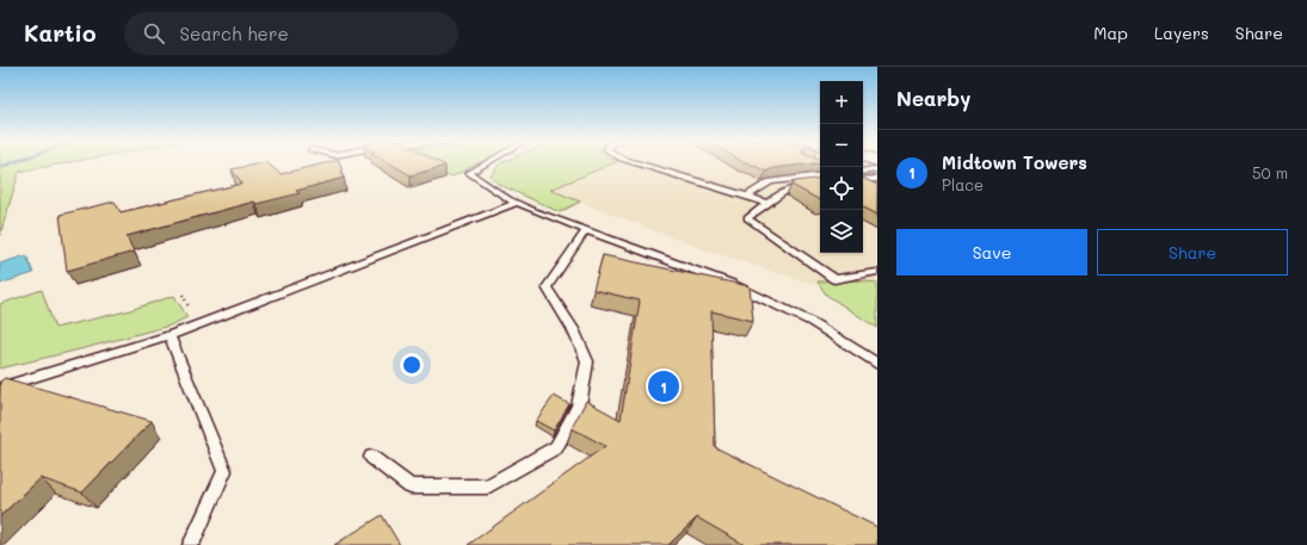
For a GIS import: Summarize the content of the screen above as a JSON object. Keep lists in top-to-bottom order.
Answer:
{
  "page": {
    "header": "Kartio",
    "search": "Search here",
    "nav": ["Map", "Layers", "Share"],
    "heading": "Nearby",
    "map_buttons": ["+", "−"],
    "list": [
      {
        "mark": "1",
        "name": "Midtown Towers",
        "note": "Place",
        "value": "50 m"
      }
    ],
    "buttons": ["Save", "Share"],
    "pins": "1"
  }
}
